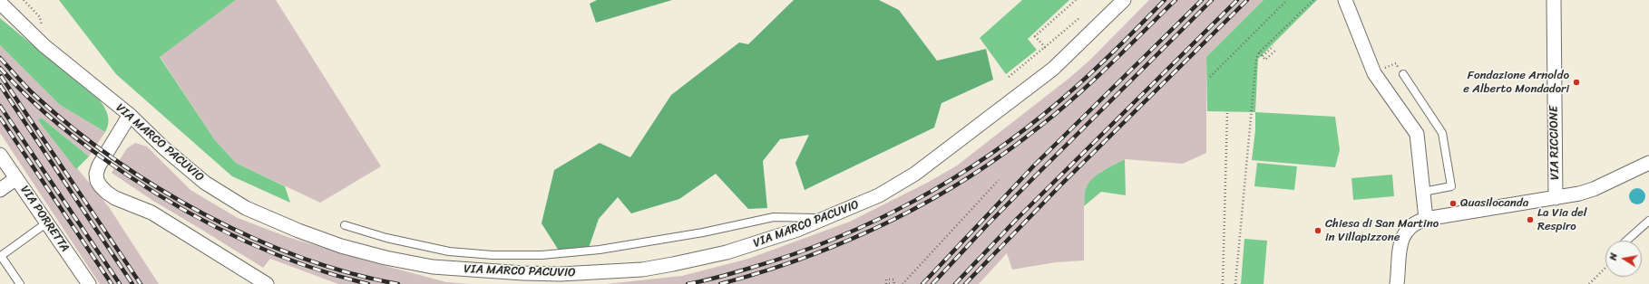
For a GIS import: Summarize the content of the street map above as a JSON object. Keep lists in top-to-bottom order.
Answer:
{
  "streets": {
    "street": ["VIA MARCO PACUVIO", "VIA RICCIONE", "VIA PORRETTA"]
  },
  "places": [
    "Fondazione Arnoldo e Alberto Mondadori",
    "Quasilocanda",
    "La Via del Respiro",
    "Chiesa di San Martino in Villapizzone"
  ],
  "north": "left"
}
